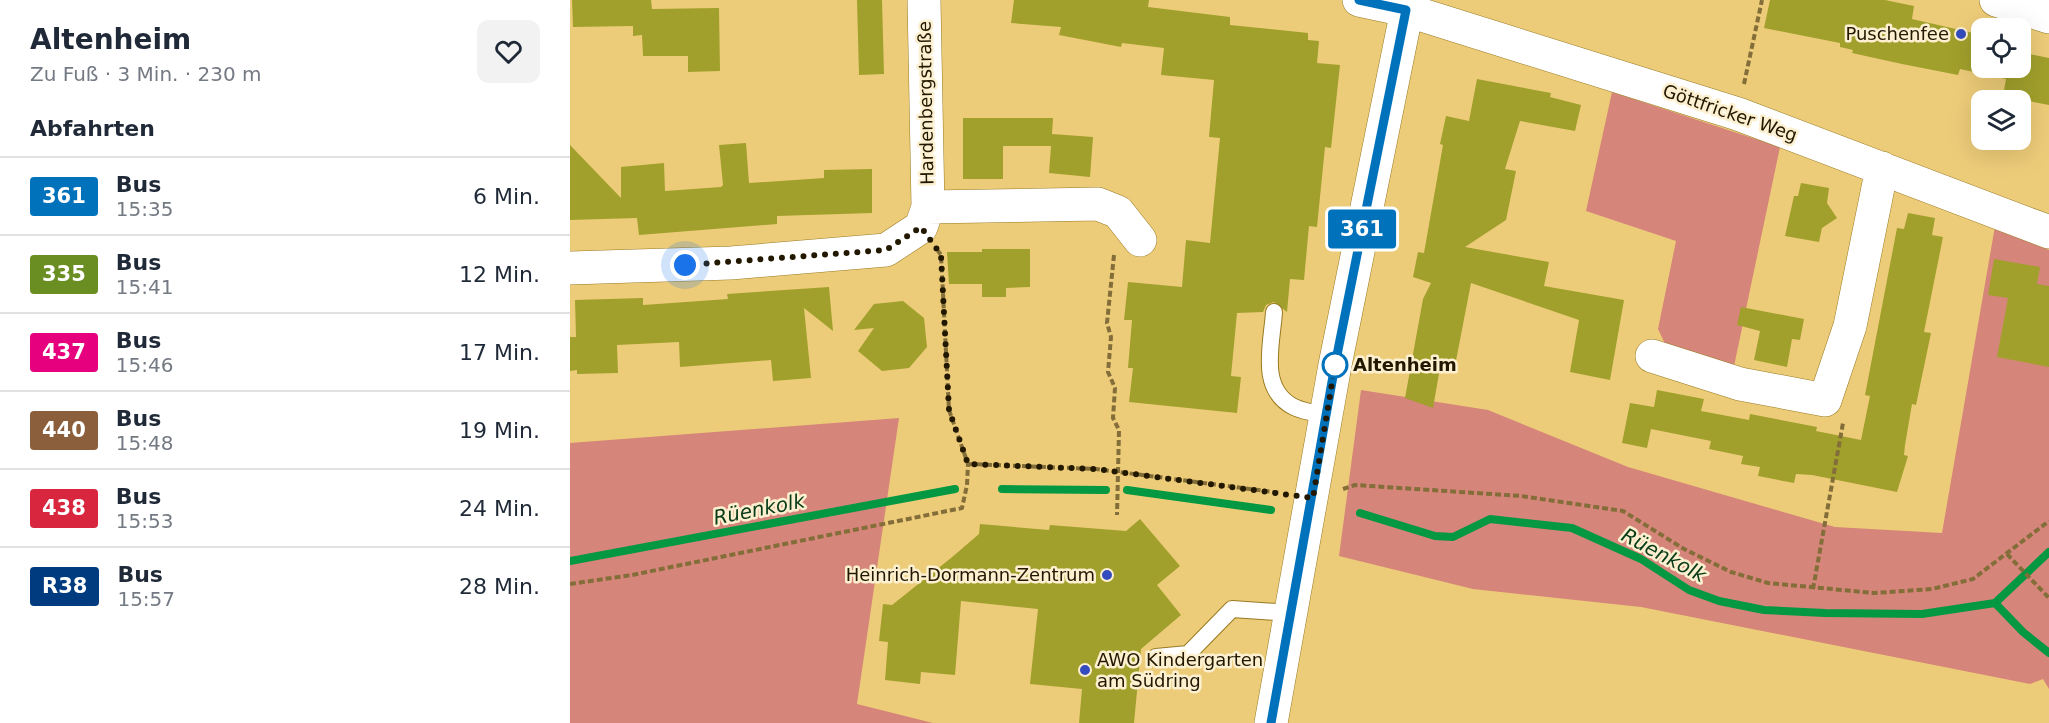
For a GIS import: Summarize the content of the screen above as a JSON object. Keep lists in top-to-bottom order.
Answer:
{
  "streets": {
    "street": ["Hardenbergstraße", "Göttfricker Weg"]
  },
  "water": ["Rüenkolk"],
  "places": [
    "Puschenfee",
    "Altenheim",
    "Heinrich-Dormann-Zentrum",
    "AWO Kindergarten am Südring"
  ],
  "lines": ["bus line 361"],
  "page": {
    "heading": [
      ["Altenheim", "Zu Fuß · 3 Min. · 230 m"],
      "Abfahrten"
    ],
    "on_map": "361",
    "list": [
      {
        "mark": "361",
        "name": "Bus",
        "note": "15:35",
        "value": "6 Min."
      },
      {
        "mark": "335",
        "name": "Bus",
        "note": "15:41",
        "value": "12 Min."
      },
      {
        "mark": "437",
        "name": "Bus",
        "note": "15:46",
        "value": "17 Min."
      },
      {
        "mark": "440",
        "name": "Bus",
        "note": "15:48",
        "value": "19 Min."
      },
      {
        "mark": "438",
        "name": "Bus",
        "note": "15:53",
        "value": "24 Min."
      },
      {
        "mark": "R38",
        "name": "Bus",
        "note": "15:57",
        "value": "28 Min."
      }
    ]
  }
}
